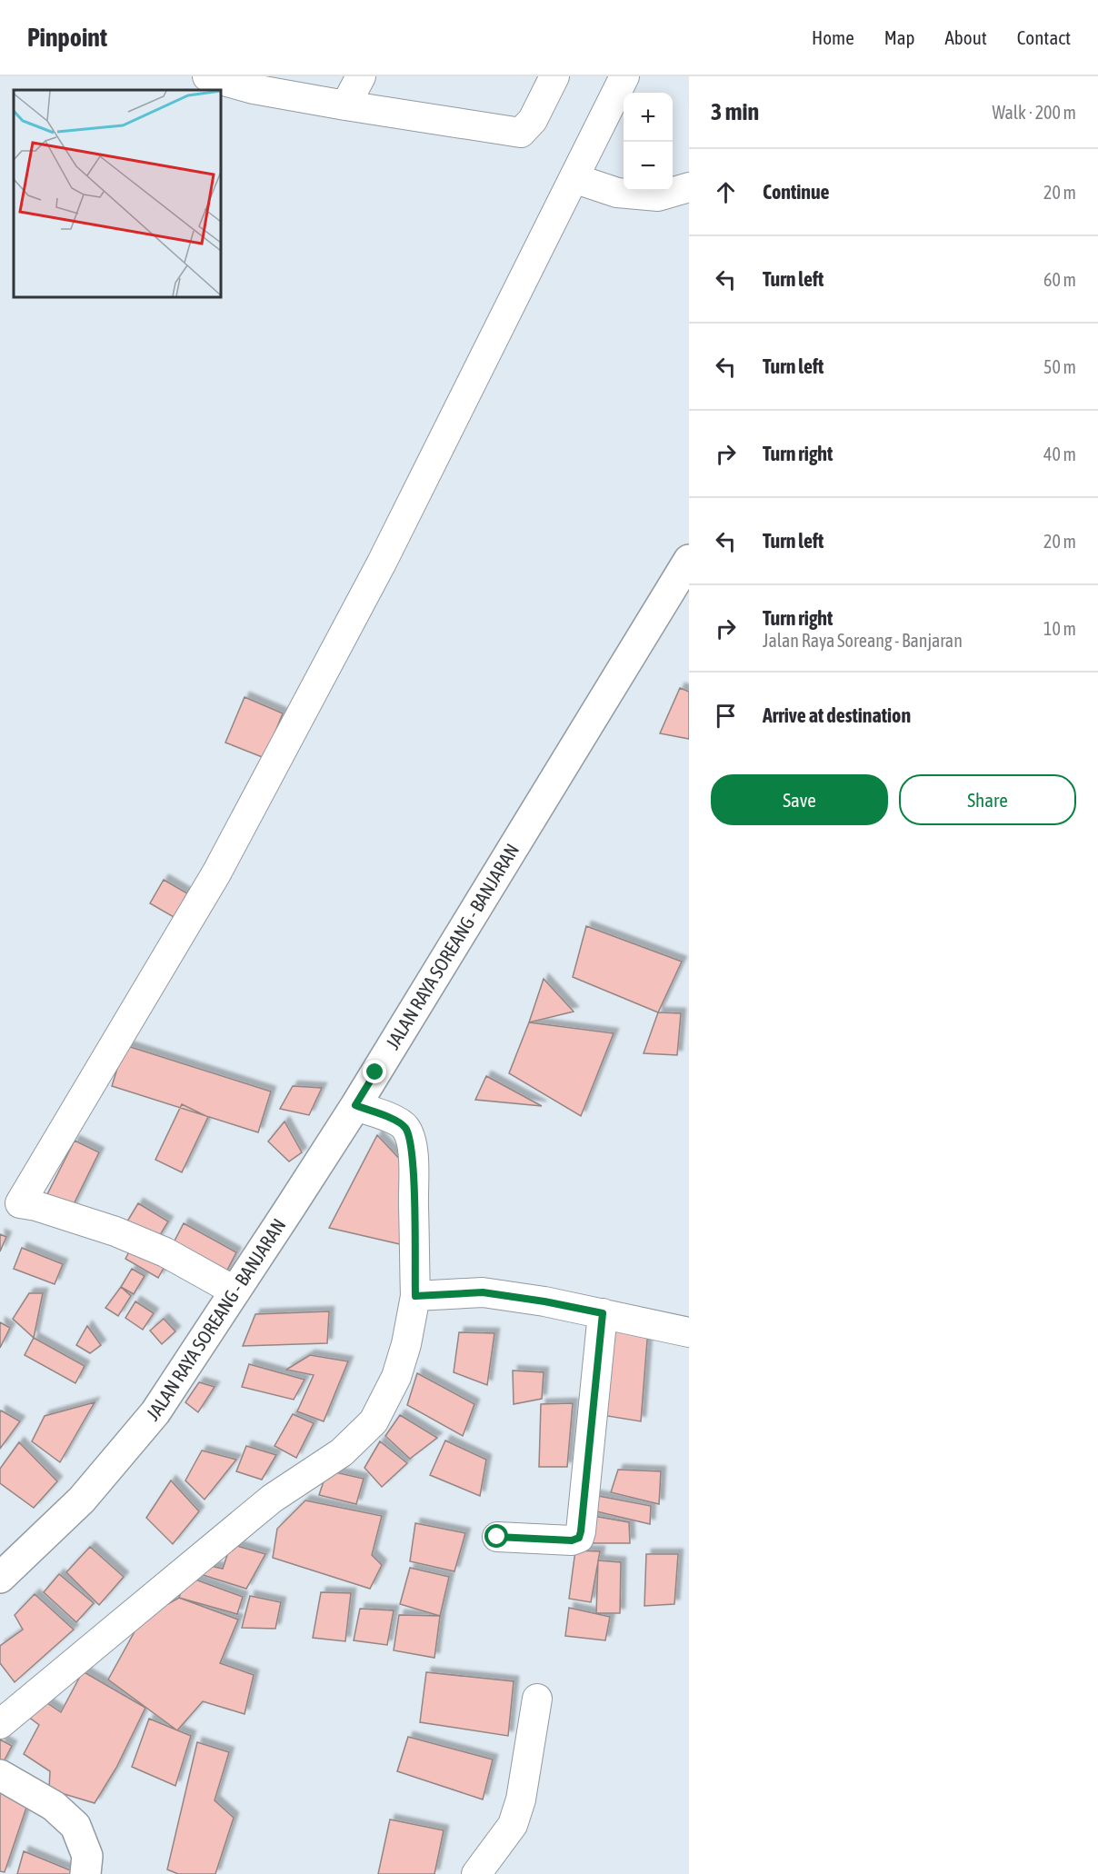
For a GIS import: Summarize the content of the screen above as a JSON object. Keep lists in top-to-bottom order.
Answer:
{
  "streets": {
    "main road": ["JALAN RAYA SOREANG - BANJARAN"]
  },
  "page": {
    "header": "Pinpoint",
    "nav": [
      "Home",
      "Map",
      "About",
      "Contact"
    ],
    "heading": ["3 min", "Walk · 200 m"],
    "map_buttons": ["+", "−"],
    "list": [
      ["Continue", "20 m"],
      ["Turn left", "60 m"],
      ["Turn left", "50 m"],
      ["Turn right", "40 m"],
      ["Turn left", "20 m"],
      ["Turn right", "Jalan Raya Soreang - Banjaran", "10 m"],
      "Arrive at destination"
    ],
    "buttons": ["Save", "Share"]
  }
}
